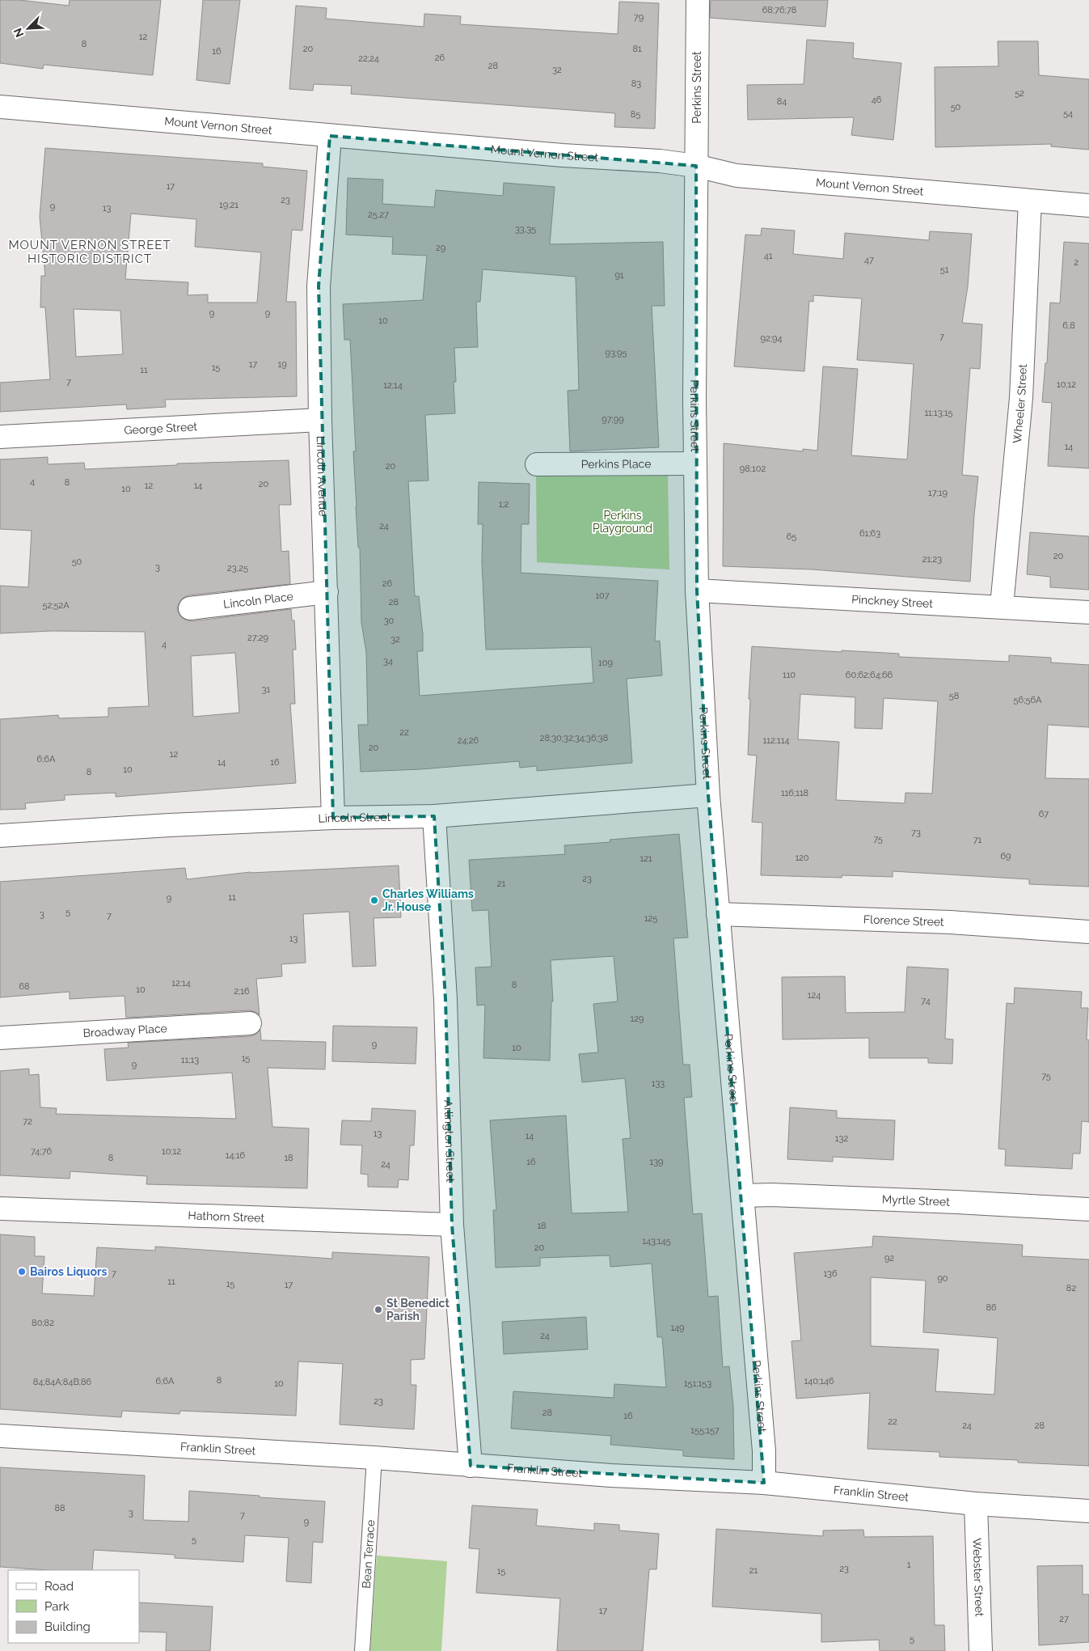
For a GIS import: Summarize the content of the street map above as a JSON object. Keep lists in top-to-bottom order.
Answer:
{
  "streets": {
    "street": [
      "Perkins Street",
      "Mount Vernon Street",
      "Wheeler Street",
      "George Street",
      "Perkins Place",
      "Lincoln Avenue",
      "Lincoln Place",
      "Pinckney Street",
      "Lincoln Street",
      "Florence Street",
      "Broadway Place",
      "Arlington Street",
      "Myrtle Street",
      "Hathorn Street",
      "Franklin Street",
      "Webster Street"
    ],
    "lane": ["Bean Terrace"]
  },
  "crossings": [
    ["Perkins Street", "Mount Vernon Street"],
    ["Perkins Street", "Perkins Place"],
    ["Perkins Street", "Pinckney Street"],
    ["Perkins Street", "Lincoln Street"],
    ["Perkins Street", "Florence Street"],
    ["Perkins Street", "Myrtle Street"],
    ["Perkins Street", "Franklin Street"],
    ["Mount Vernon Street", "Wheeler Street"],
    ["Mount Vernon Street", "Lincoln Avenue"],
    ["Wheeler Street", "Pinckney Street"],
    ["George Street", "Lincoln Avenue"],
    ["Lincoln Avenue", "Lincoln Place"],
    ["Lincoln Avenue", "Lincoln Street"],
    ["Lincoln Street", "Arlington Street"],
    ["Arlington Street", "Hathorn Street"],
    ["Arlington Street", "Franklin Street"],
    ["Franklin Street", "Bean Terrace"],
    ["Franklin Street", "Webster Street"]
  ],
  "districts": ["MOUNT VERNON STREET HISTORIC DISTRICT"],
  "parks": ["Perkins Playground"],
  "places": ["Charles Williams Jr. House", "Bairos Liquors", "St Benedict Parish"],
  "house_numbers": [
    "68;76;78",
    "79",
    "12",
    "8",
    "20",
    "81",
    "16",
    "26",
    "22;24",
    "28",
    "32",
    "83",
    "52",
    "46",
    "84",
    "50",
    "54",
    "85",
    "17",
    "23",
    "19;21",
    "9",
    "13",
    "25,27",
    "33,35",
    "29",
    "41",
    "47",
    "2",
    "51",
    "91",
    "9",
    "9",
    "10",
    "6,8",
    "7",
    "92;94",
    "93;95",
    "17",
    "19",
    "15",
    "11",
    "7",
    "10;12",
    "12;14",
    "11;13;15",
    "97;99",
    "14",
    "20",
    "98;102",
    "4",
    "8",
    "20",
    "12",
    "14",
    "10",
    "17;19",
    "1;2",
    "24",
    "61;63",
    "65",
    "20",
    "21;23",
    "50",
    "3",
    "23,25",
    "26",
    "107",
    "28",
    "52;52A",
    "30",
    "27;29",
    "32",
    "4",
    "34",
    "109",
    "110",
    "60;62;64;66",
    "31",
    "58",
    "56;56A",
    "22",
    "28;30;32;34;36;38",
    "24;26",
    "112;114",
    "20",
    "12",
    "6;6A",
    "14",
    "16",
    "10",
    "8",
    "116;118",
    "67",
    "73",
    "75",
    "71",
    "69",
    "120",
    "121",
    "23",
    "21",
    "11",
    "9",
    "5",
    "3",
    "7",
    "125",
    "13",
    "12;14",
    "8",
    "68",
    "10",
    "2;16",
    "124",
    "74",
    "129",
    "9",
    "10",
    "15",
    "11;13",
    "9",
    "75",
    "133",
    "72",
    "13",
    "14",
    "132",
    "74;76",
    "10;12",
    "14;16",
    "8",
    "18",
    "16",
    "139",
    "24",
    "18",
    "143;145",
    "20",
    "92",
    "7",
    "136",
    "90",
    "11",
    "15",
    "17",
    "82",
    "86",
    "80;82",
    "149",
    "24",
    "8",
    "6;6A",
    "140;146",
    "84;84A;84B;86",
    "10",
    "151;153",
    "23",
    "28",
    "16",
    "22",
    "24",
    "28",
    "155;157",
    "88",
    "3",
    "7",
    "9",
    "5",
    "1",
    "23",
    "21",
    "15",
    "17",
    "27",
    "5"
  ],
  "legend": ["Road", "Park", "Building"],
  "north": "bottom left"
}
